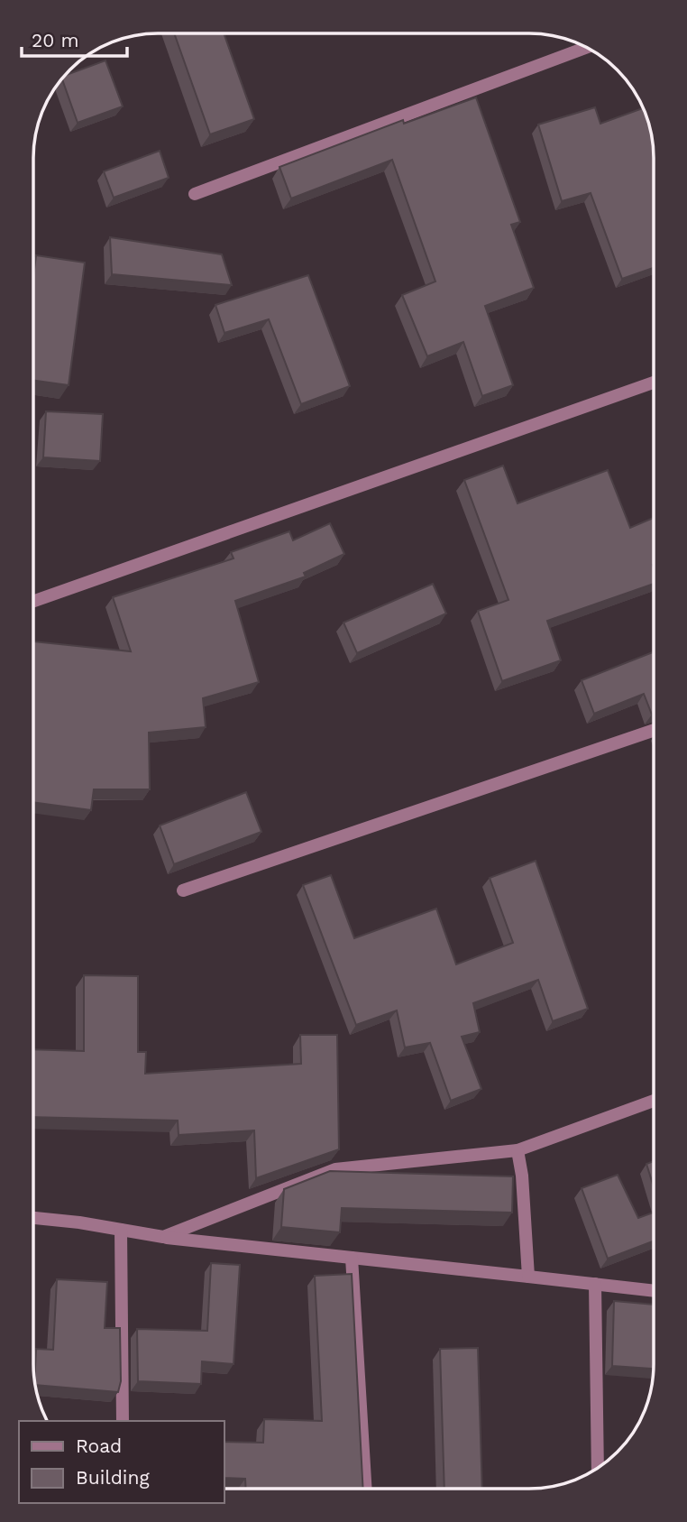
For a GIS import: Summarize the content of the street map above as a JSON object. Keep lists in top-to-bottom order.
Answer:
{
  "legend": ["Road", "Building"],
  "scale_bar": "20 m"
}
